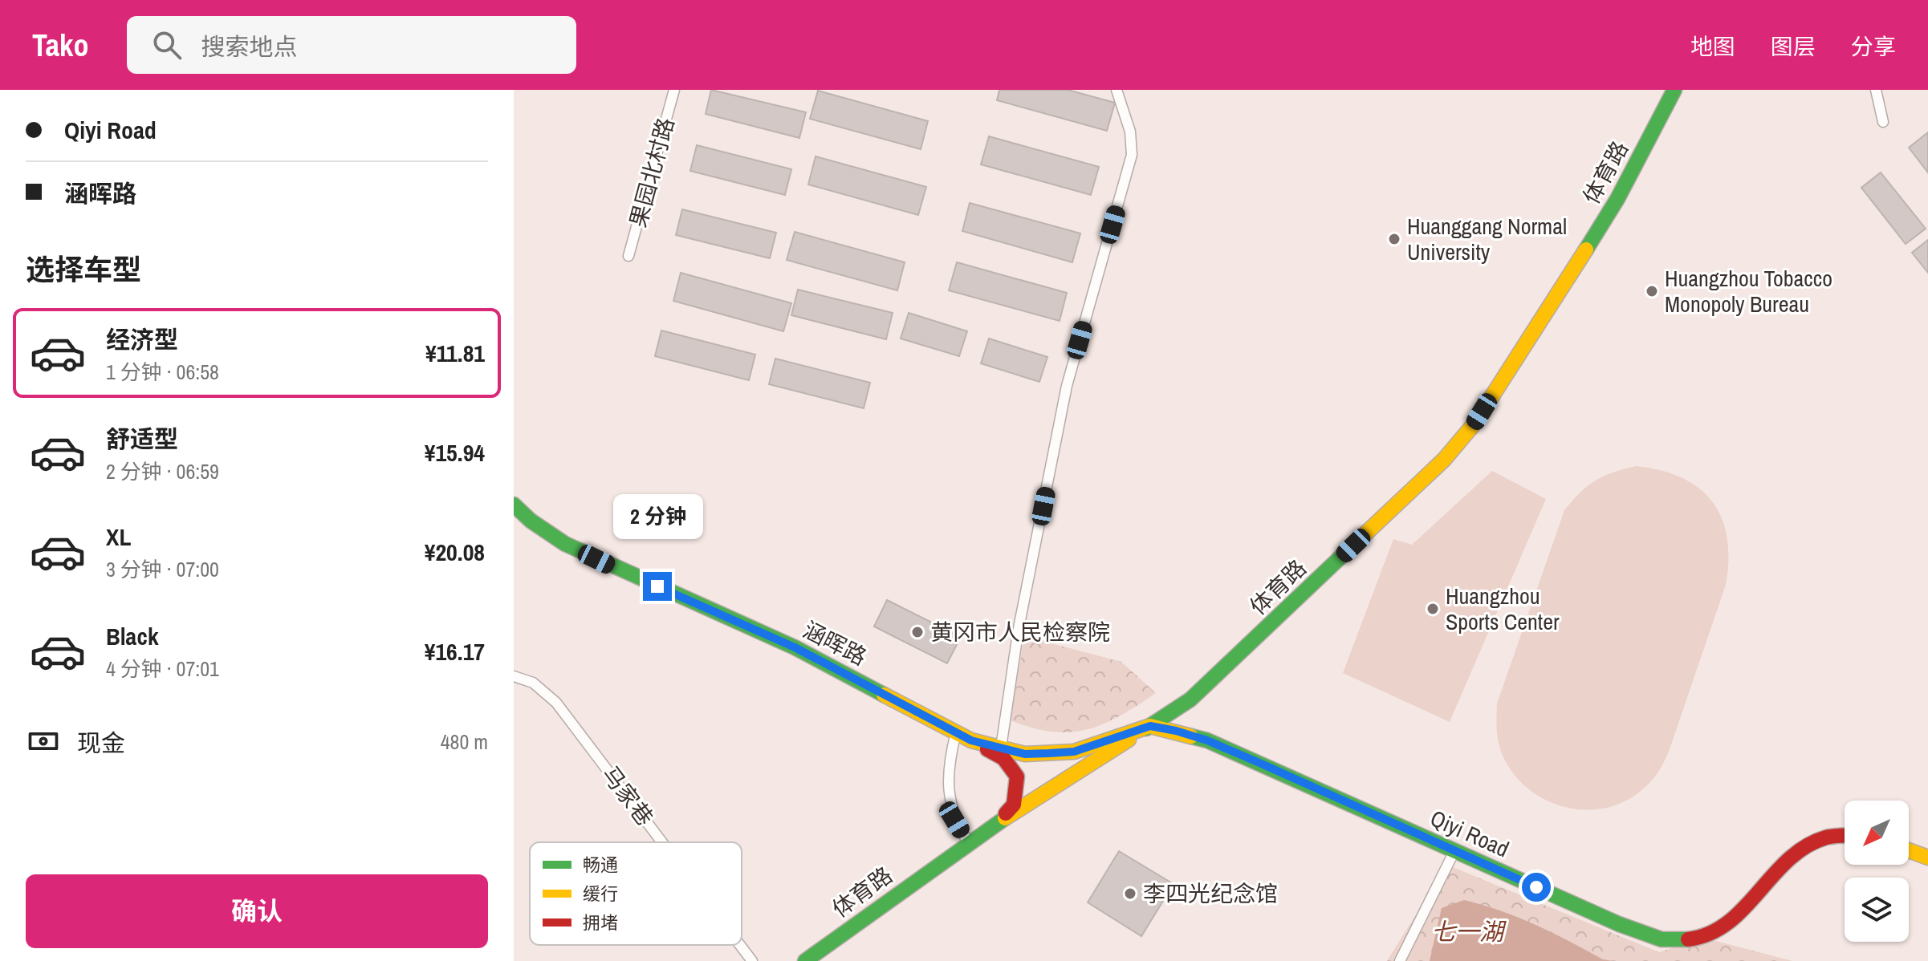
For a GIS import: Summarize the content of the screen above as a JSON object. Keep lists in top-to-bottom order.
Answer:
{
  "streets": {
    "street": [
      "果园北村路",
      "体育路",
      "涵晖路",
      "马家巷",
      "Qiyi Road"
    ]
  },
  "crossings": [
    ["体育路", "涵晖路"],
    ["体育路", "Qiyi Road"],
    ["涵晖路", "Qiyi Road"]
  ],
  "water": ["七一湖"],
  "places": [
    "Huanggang Normal University",
    "Huangzhou Tobacco Monopoly Bureau",
    "Huangzhou Sports Center",
    "黄冈市人民检察院",
    "李四光纪念馆"
  ],
  "legend": ["畅通", "缓行", "拥堵"],
  "north": "bottom left",
  "page": {
    "header": "Tako",
    "search": "搜索地点",
    "nav": ["地图", "图层", "分享"],
    "banner": ["Qiyi Road", "涵晖路"],
    "heading": "选择车型",
    "list": [
      {
        "name": "经济型",
        "note": "1 分钟 · 06:58",
        "value": "¥11.81"
      },
      {
        "name": "舒适型",
        "note": "2 分钟 · 06:59",
        "value": "¥15.94"
      },
      {
        "name": "XL",
        "note": "3 分钟 · 07:00",
        "value": "¥20.08"
      },
      {
        "name": "Black",
        "note": "4 分钟 · 07:01",
        "value": "¥16.17"
      }
    ],
    "bubble": "2 分钟",
    "pay": ["现金", "480 m"],
    "buttons": "确认"
  }
}
